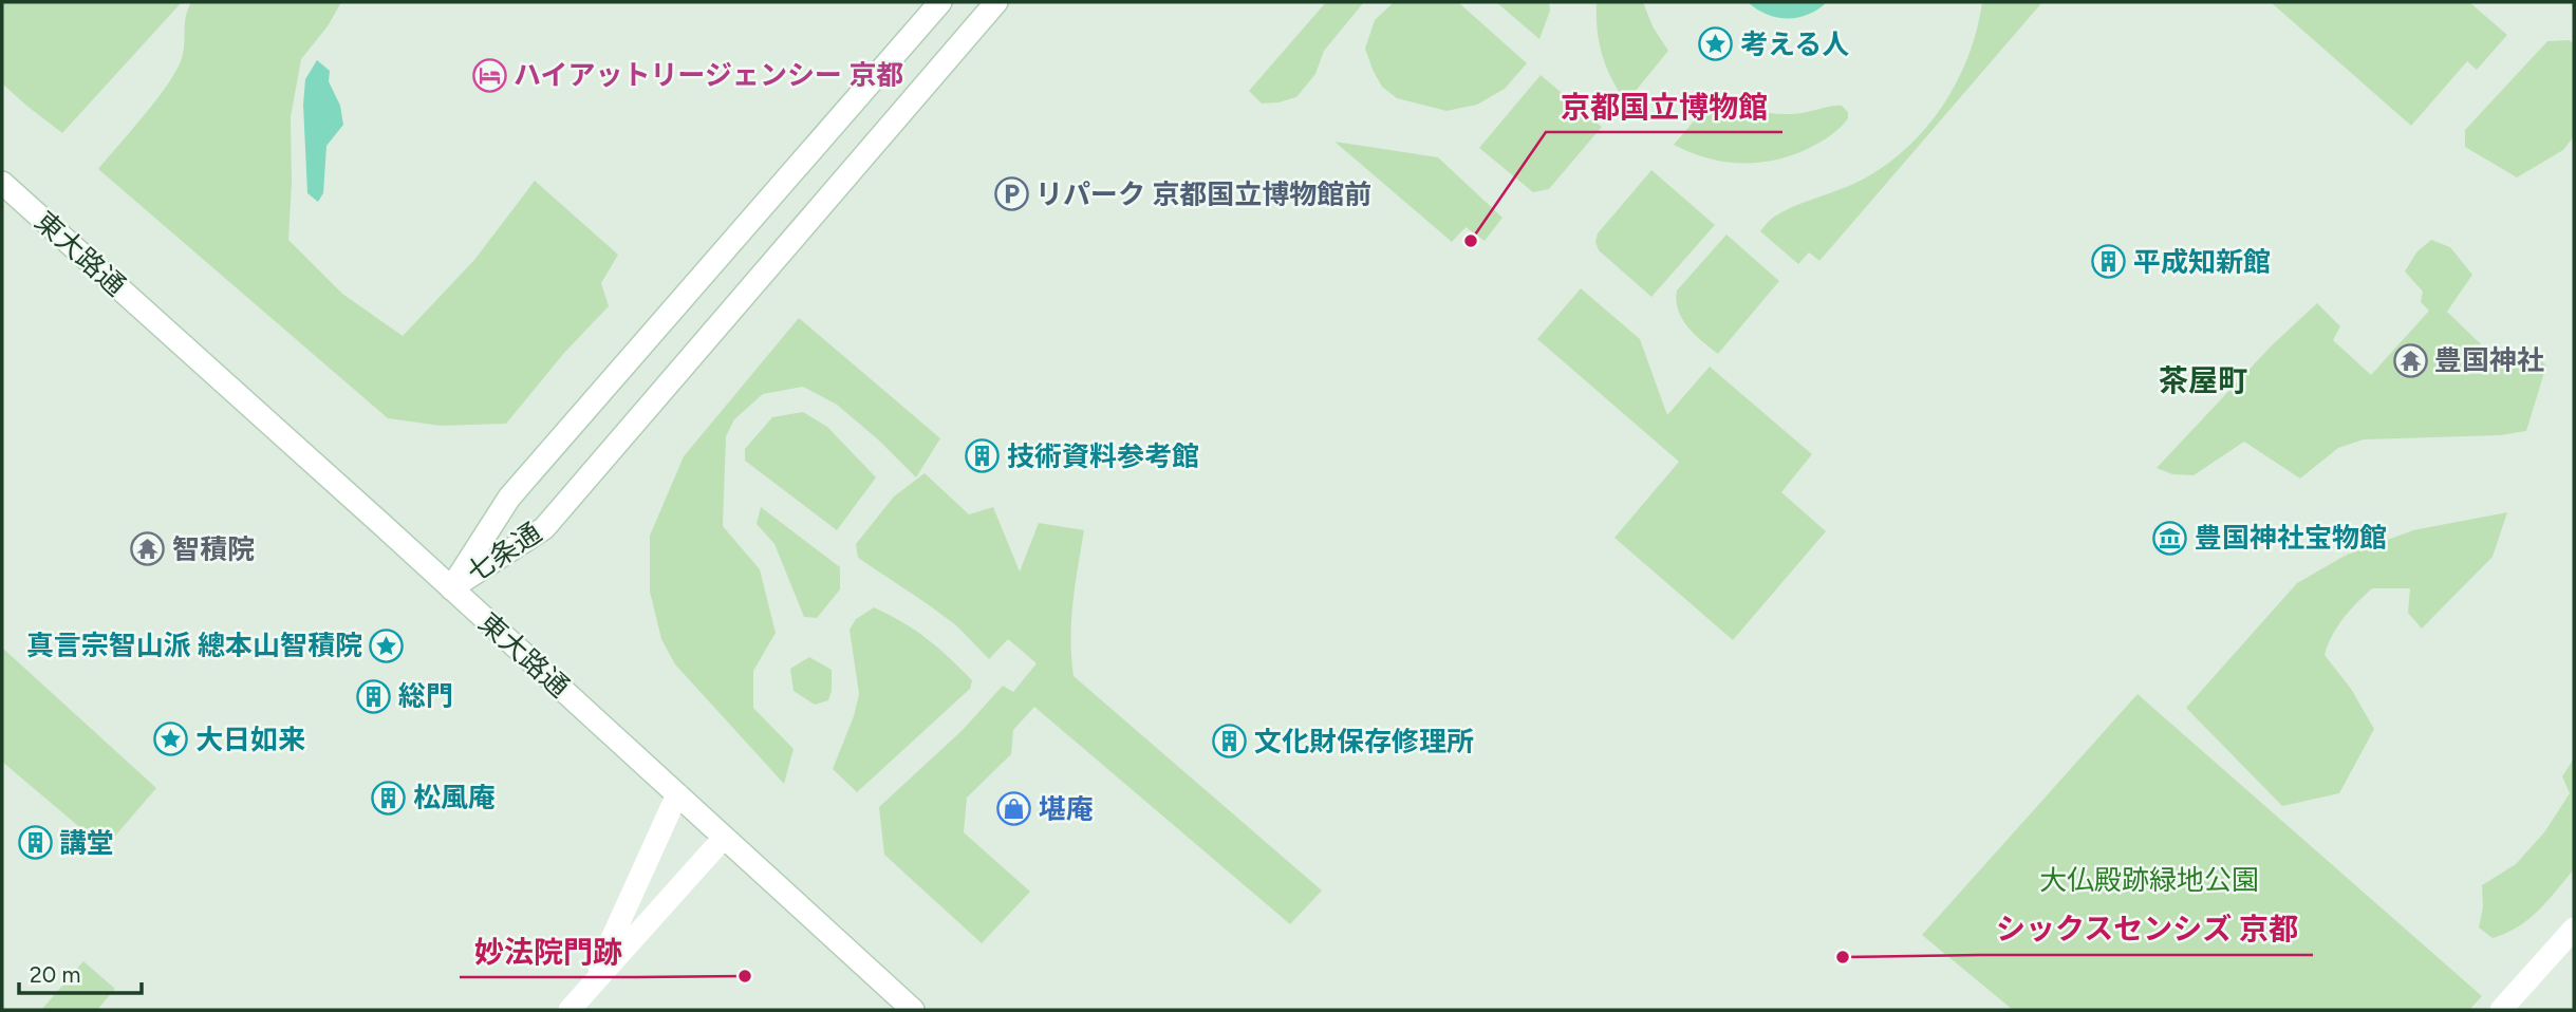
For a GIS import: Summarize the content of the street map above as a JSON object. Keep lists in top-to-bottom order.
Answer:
{
  "streets": {
    "main road": ["東大路通", "七条通"]
  },
  "crossings": [
    ["東大路通", "七条通"]
  ],
  "districts": ["茶屋町"],
  "parks": ["大仏殿跡緑地公園"],
  "places": {
    "place": ["考える人", "真言宗智山派 總本山智積院", "大日如来"],
    "hotel": ["ハイアットリージェンシー 京都"],
    "parking": ["リパーク 京都国立博物館前"],
    "other": ["京都国立博物館", "シックスセンシズ 京都", "妙法院門跡"],
    "building": [
      "平成知新館",
      "技術資料参考館",
      "総門",
      "文化財保存修理所",
      "松風庵",
      "講堂"
    ],
    "temple": ["豊国神社", "智積院"],
    "museum": ["豊国神社宝物館"],
    "shop": ["堪庵"]
  },
  "scale_bar": "20 m"
}
